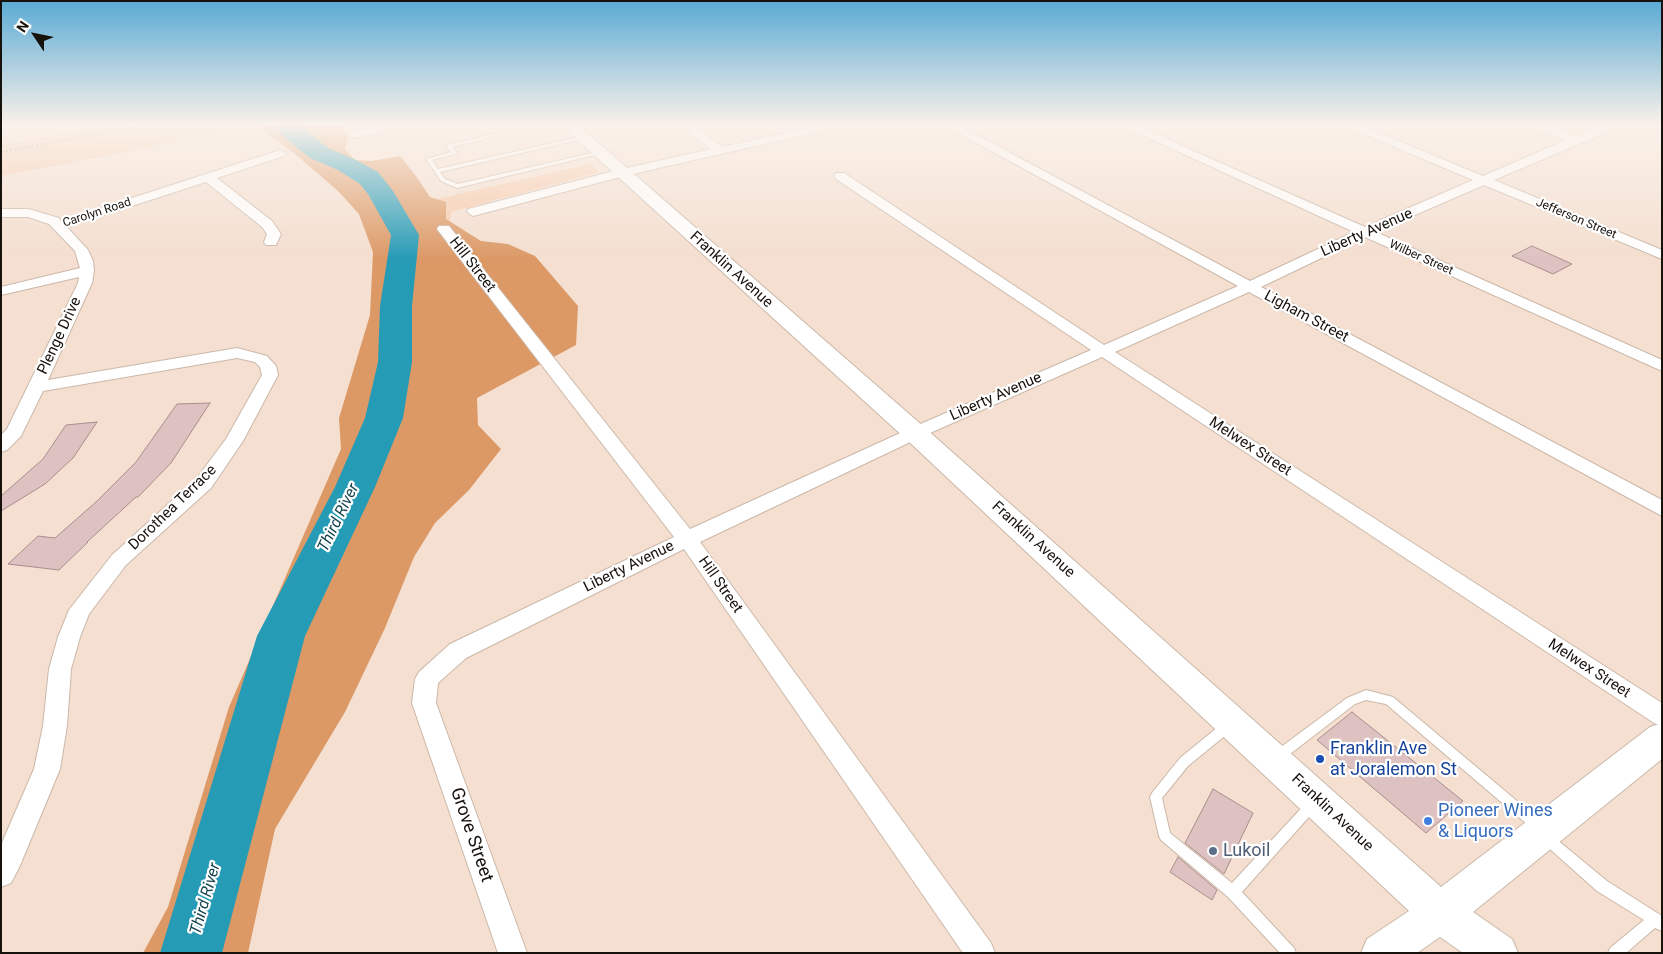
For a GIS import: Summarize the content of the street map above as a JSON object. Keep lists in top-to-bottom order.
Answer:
{
  "streets": {
    "main road": ["Franklin Avenue"],
    "street": [
      "Carolyn Road",
      "Jefferson Street",
      "Liberty Avenue",
      "Wilber Street",
      "Hill Street",
      "Ligham Street",
      "Plenge Drive",
      "Melwex Street",
      "Dorothea Terrace",
      "Grove Street"
    ]
  },
  "crossings": [
    ["Jefferson Street", "Liberty Avenue"],
    ["Liberty Avenue", "Wilber Street"],
    ["Liberty Avenue", "Hill Street"],
    ["Liberty Avenue", "Franklin Avenue"],
    ["Liberty Avenue", "Ligham Street"],
    ["Liberty Avenue", "Melwex Street"],
    ["Liberty Avenue", "Grove Street"],
    ["Plenge Drive", "Dorothea Terrace"]
  ],
  "water": ["Third River"],
  "places": ["Franklin Ave at Joralemon St", "Pioneer Wines & Liquors", "Lukoil"],
  "north": "top left"
}
